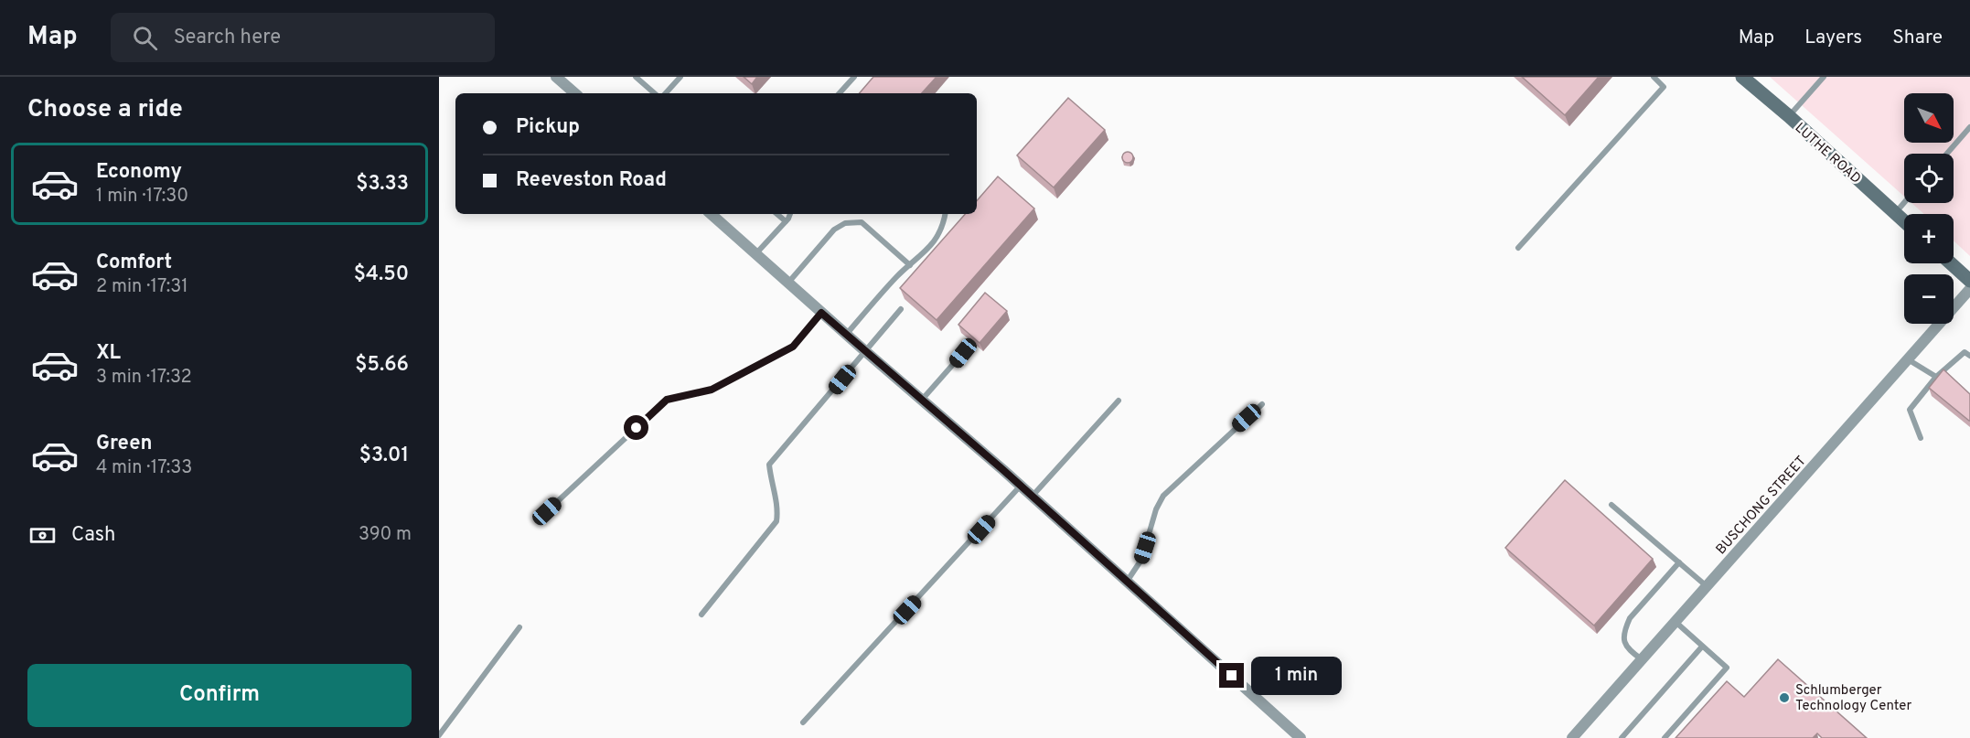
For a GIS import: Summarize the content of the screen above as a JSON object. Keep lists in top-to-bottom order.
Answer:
{
  "streets": {
    "street": ["LUTHE ROAD", "BUSCHONG STREET"]
  },
  "places": ["Schlumberger Technology Center"],
  "north": "bottom right",
  "page": {
    "header": "Map",
    "search": "Search here",
    "nav": ["Map", "Layers", "Share"],
    "heading": "Choose a ride",
    "map_buttons": ["+", "−"],
    "banner": ["Pickup", "Reeveston Road"],
    "list": [
      {
        "name": "Economy",
        "note": "1 min · 17:30",
        "value": "$3.33"
      },
      {
        "name": "Comfort",
        "note": "2 min · 17:31",
        "value": "$4.50"
      },
      {
        "name": "XL",
        "note": "3 min · 17:32",
        "value": "$5.66"
      },
      {
        "name": "Green",
        "note": "4 min · 17:33",
        "value": "$3.01"
      }
    ],
    "pay": ["Cash", "390 m"],
    "buttons": "Confirm",
    "bubble": "1 min"
  }
}
